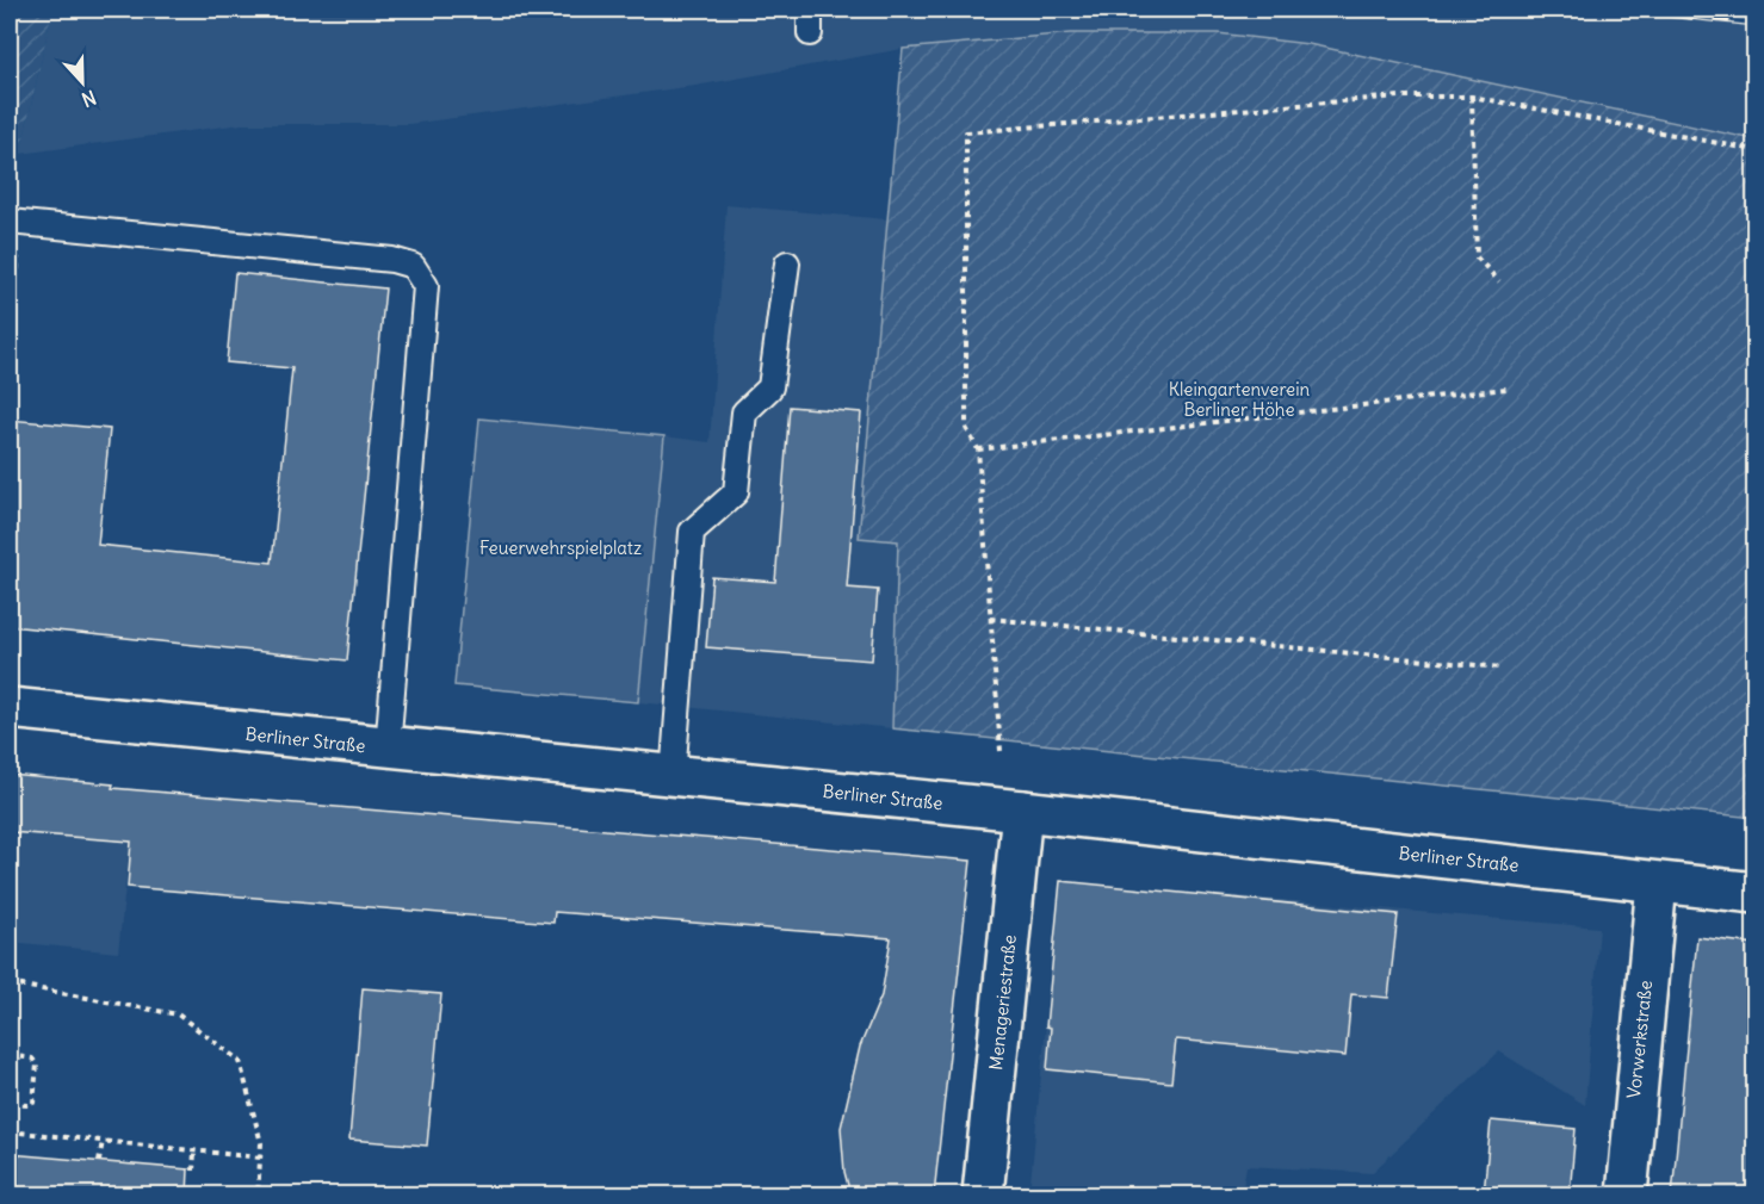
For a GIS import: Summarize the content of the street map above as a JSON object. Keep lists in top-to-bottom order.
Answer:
{
  "streets": {
    "street": ["Berliner Straße", "Menageriestraße", "Vorwerkstraße"]
  },
  "crossings": [
    ["Berliner Straße", "Menageriestraße"],
    ["Berliner Straße", "Vorwerkstraße"]
  ],
  "parks": ["Kleingartenverein Berliner Höhe", "Feuerwehrspielplatz"],
  "north": "bottom"
}
